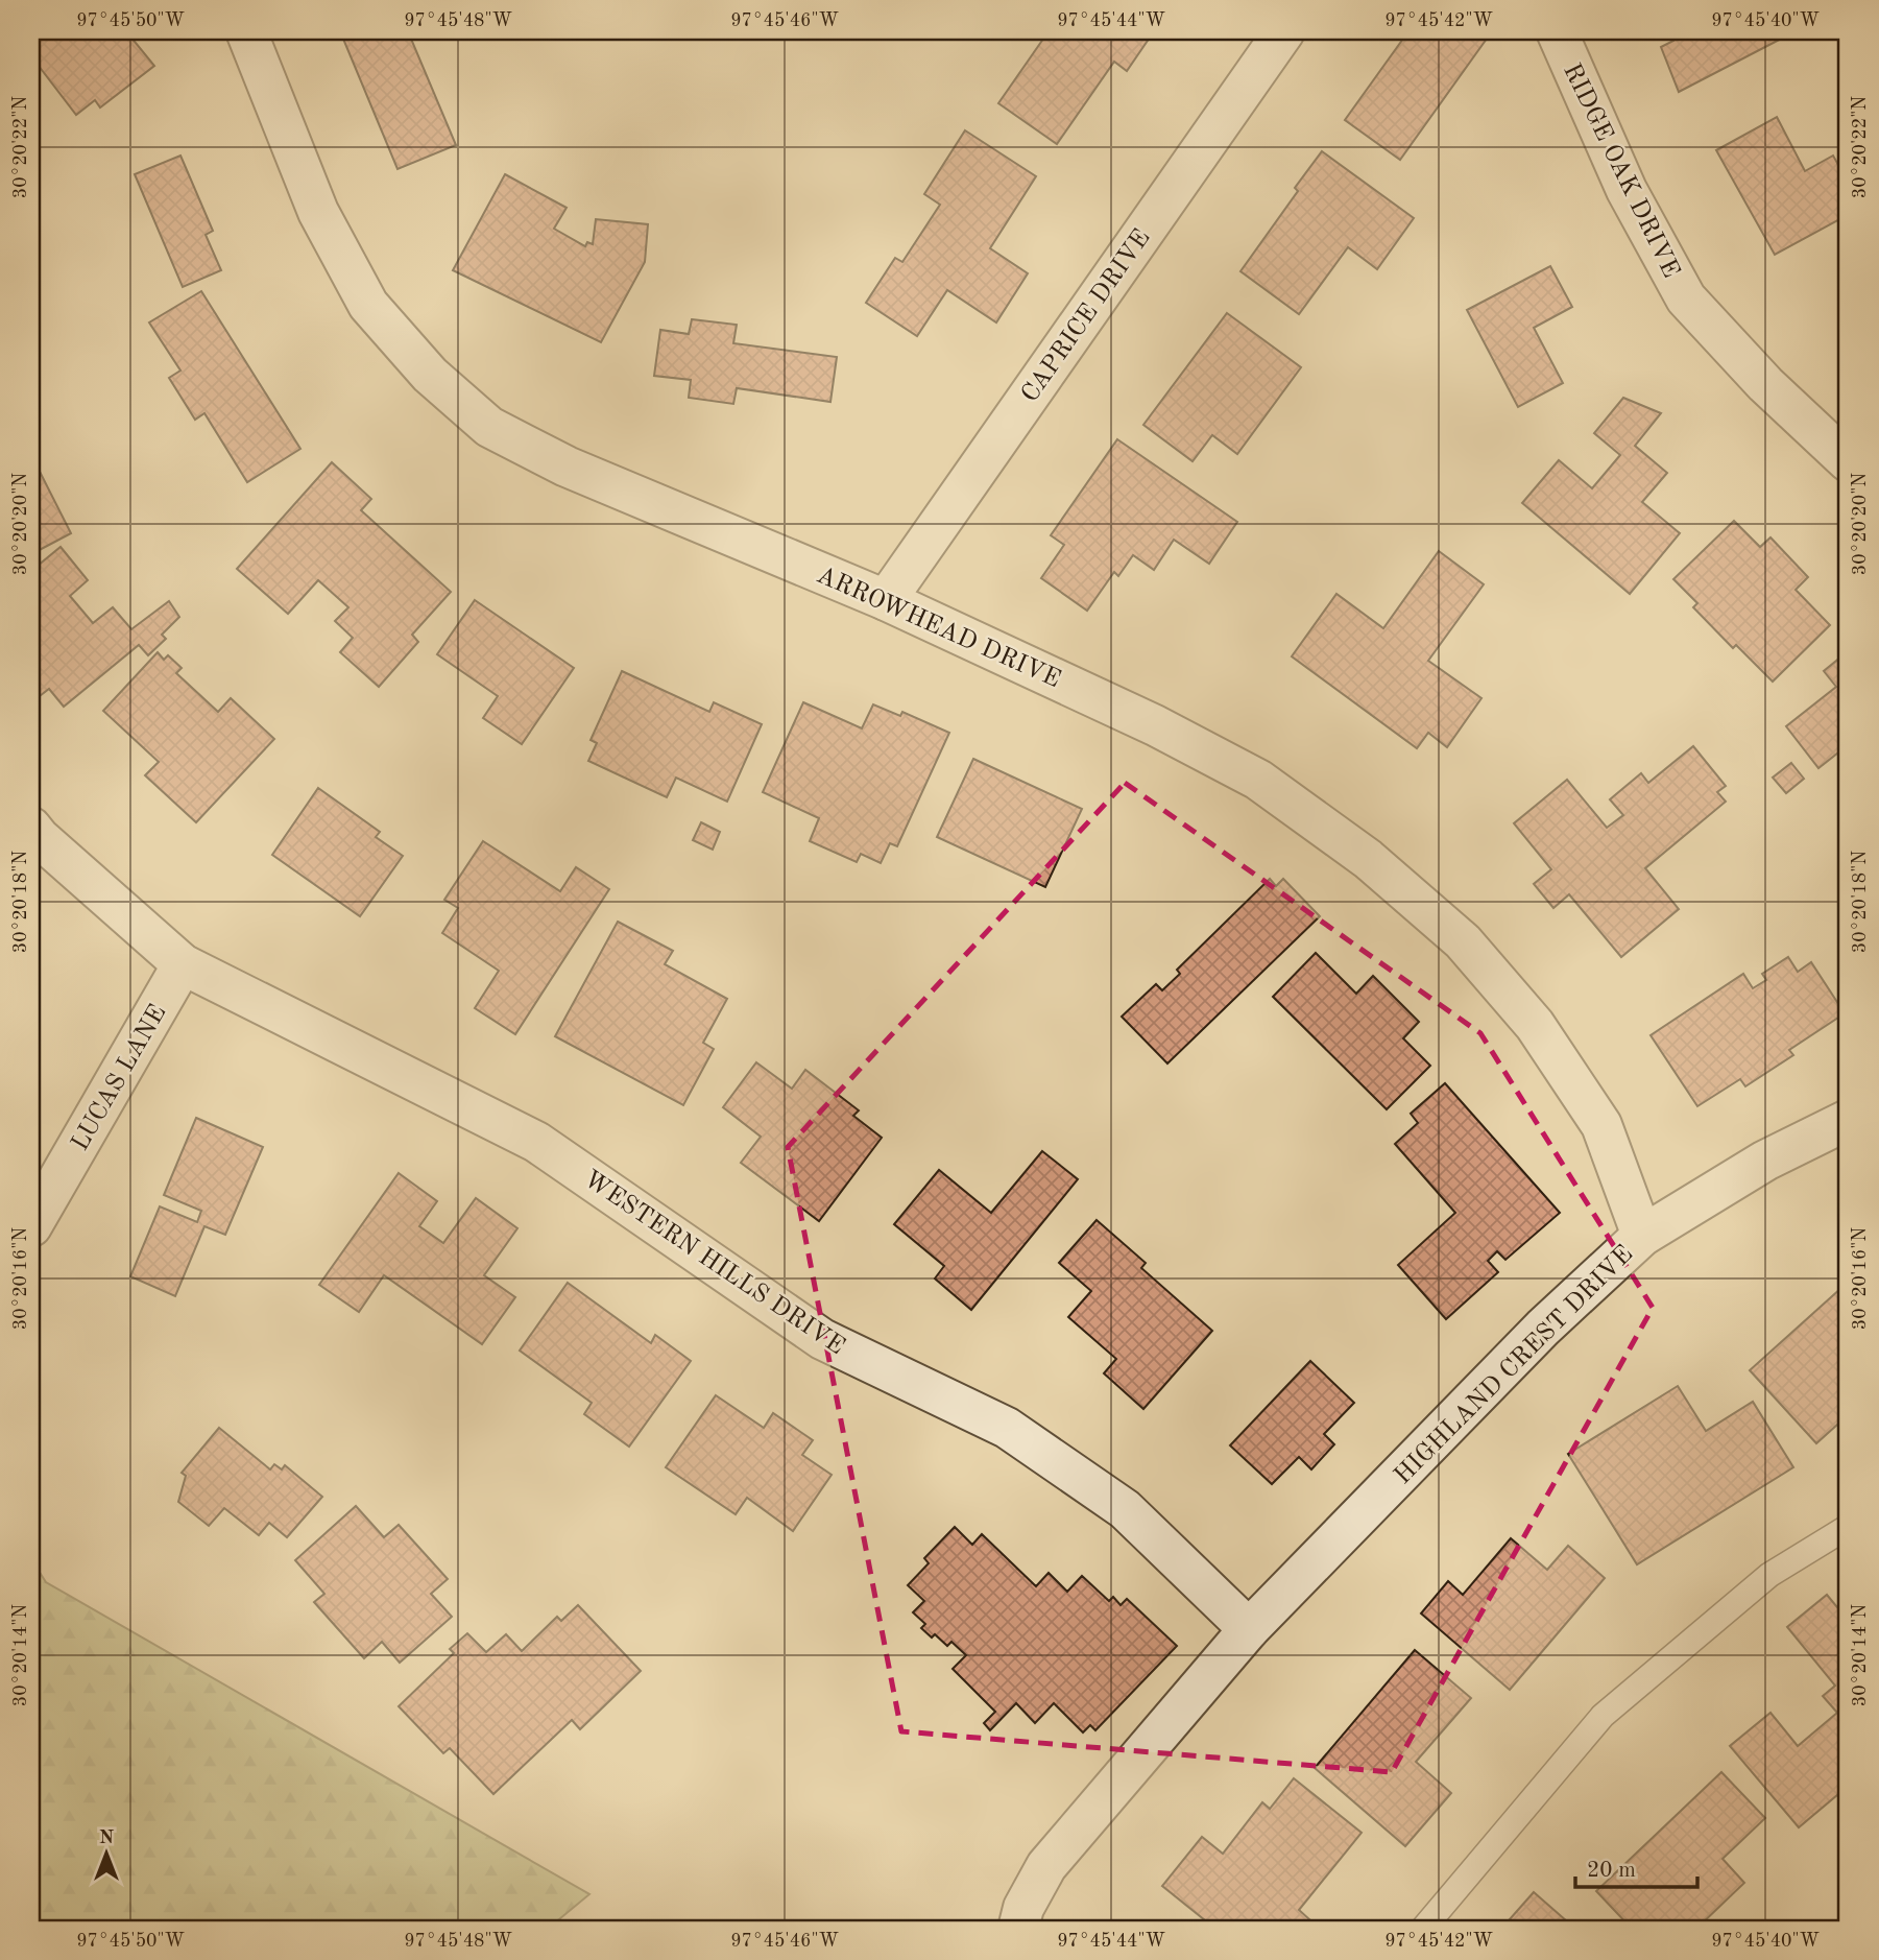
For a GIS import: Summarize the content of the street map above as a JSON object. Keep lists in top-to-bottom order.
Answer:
{
  "streets": {
    "street": [
      "RIDGE OAK DRIVE",
      "CAPRICE DRIVE",
      "ARROWHEAD DRIVE",
      "LUCAS LANE",
      "WESTERN HILLS DRIVE",
      "HIGHLAND CREST DRIVE"
    ]
  },
  "crossings": [
    ["CAPRICE DRIVE", "ARROWHEAD DRIVE"],
    ["ARROWHEAD DRIVE", "HIGHLAND CREST DRIVE"],
    ["LUCAS LANE", "WESTERN HILLS DRIVE"],
    ["WESTERN HILLS DRIVE", "HIGHLAND CREST DRIVE"]
  ],
  "scale_bar": "20 m",
  "north": "top",
  "coordinates": [
    "97°45'50\"W",
    "97°45'48\"W",
    "97°45'46\"W",
    "97°45'44\"W",
    "97°45'42\"W",
    "97°45'40\"W",
    "30°20'22\"N",
    "30°20'20\"N",
    "30°20'18\"N",
    "30°20'16\"N",
    "30°20'14\"N"
  ]
}
